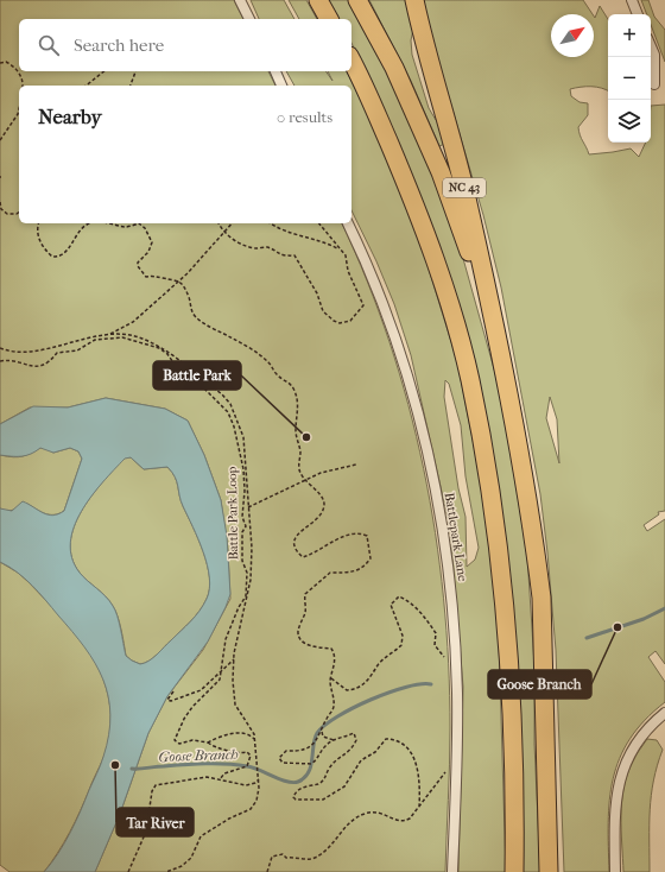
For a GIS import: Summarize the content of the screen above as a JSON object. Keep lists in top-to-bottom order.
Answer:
{
  "streets": {
    "highway": ["NC 43"],
    "street": ["Battlepark Lane"],
    "path": ["Battle Park Loop"]
  },
  "water": ["Goose Branch"],
  "places": ["Battle Park", "Goose Branch", "Tar River"],
  "north": "top right",
  "page": {
    "map_buttons": ["+", "−"],
    "search": "Search here",
    "heading": ["Nearby", "0 results"]
  }
}
